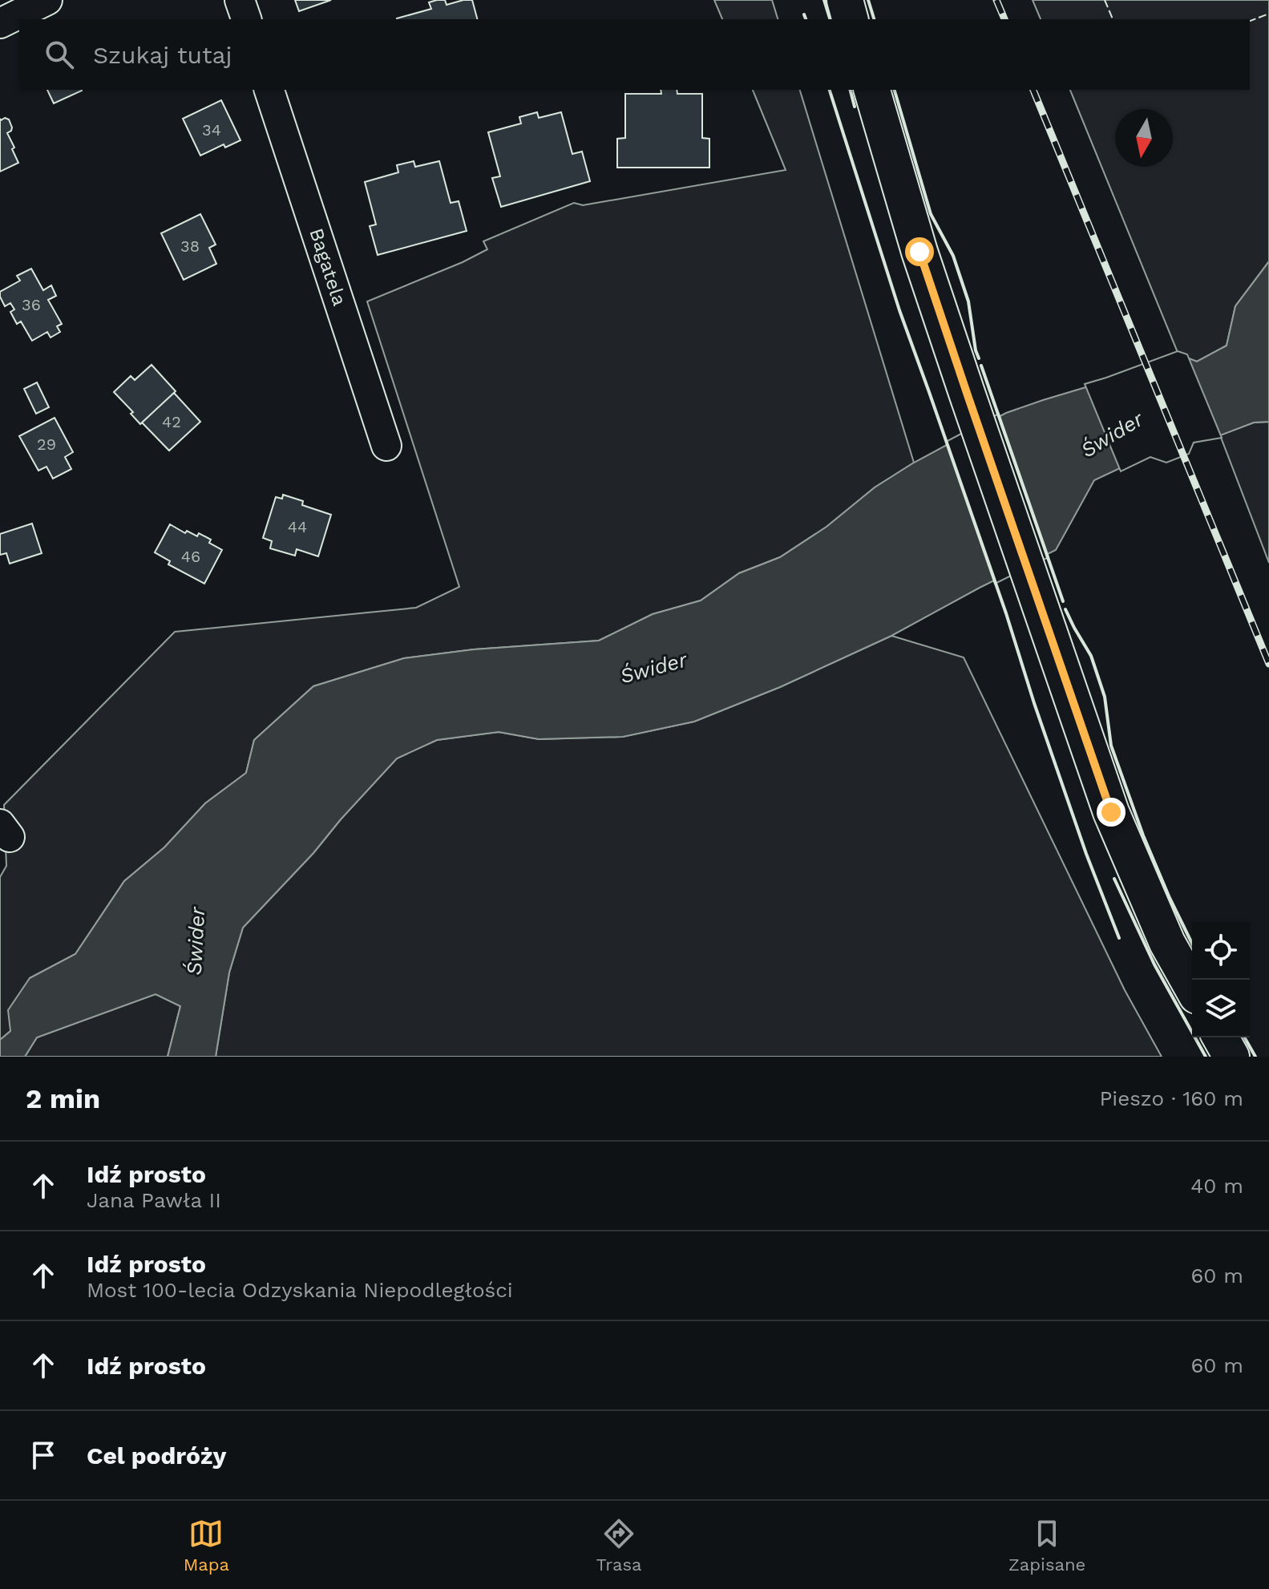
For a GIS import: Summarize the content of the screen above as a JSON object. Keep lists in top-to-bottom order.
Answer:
{
  "streets": {
    "street": ["Bagatela"]
  },
  "water": ["Świder"],
  "house_numbers": [
    "34",
    "38",
    "36",
    "42",
    "29",
    "44",
    "46"
  ],
  "north": "bottom",
  "page": {
    "search": "Szukaj tutaj",
    "heading": ["2 min", "Pieszo · 160 m"],
    "list": [
      ["Idź prosto", "Jana Pawła II", "40 m"],
      ["Idź prosto", "Most 100-lecia Odzyskania Niepodległości", "60 m"],
      ["Idź prosto", "60 m"],
      "Cel podróży"
    ],
    "nav": ["Mapa", "Trasa", "Zapisane"]
  }
}
